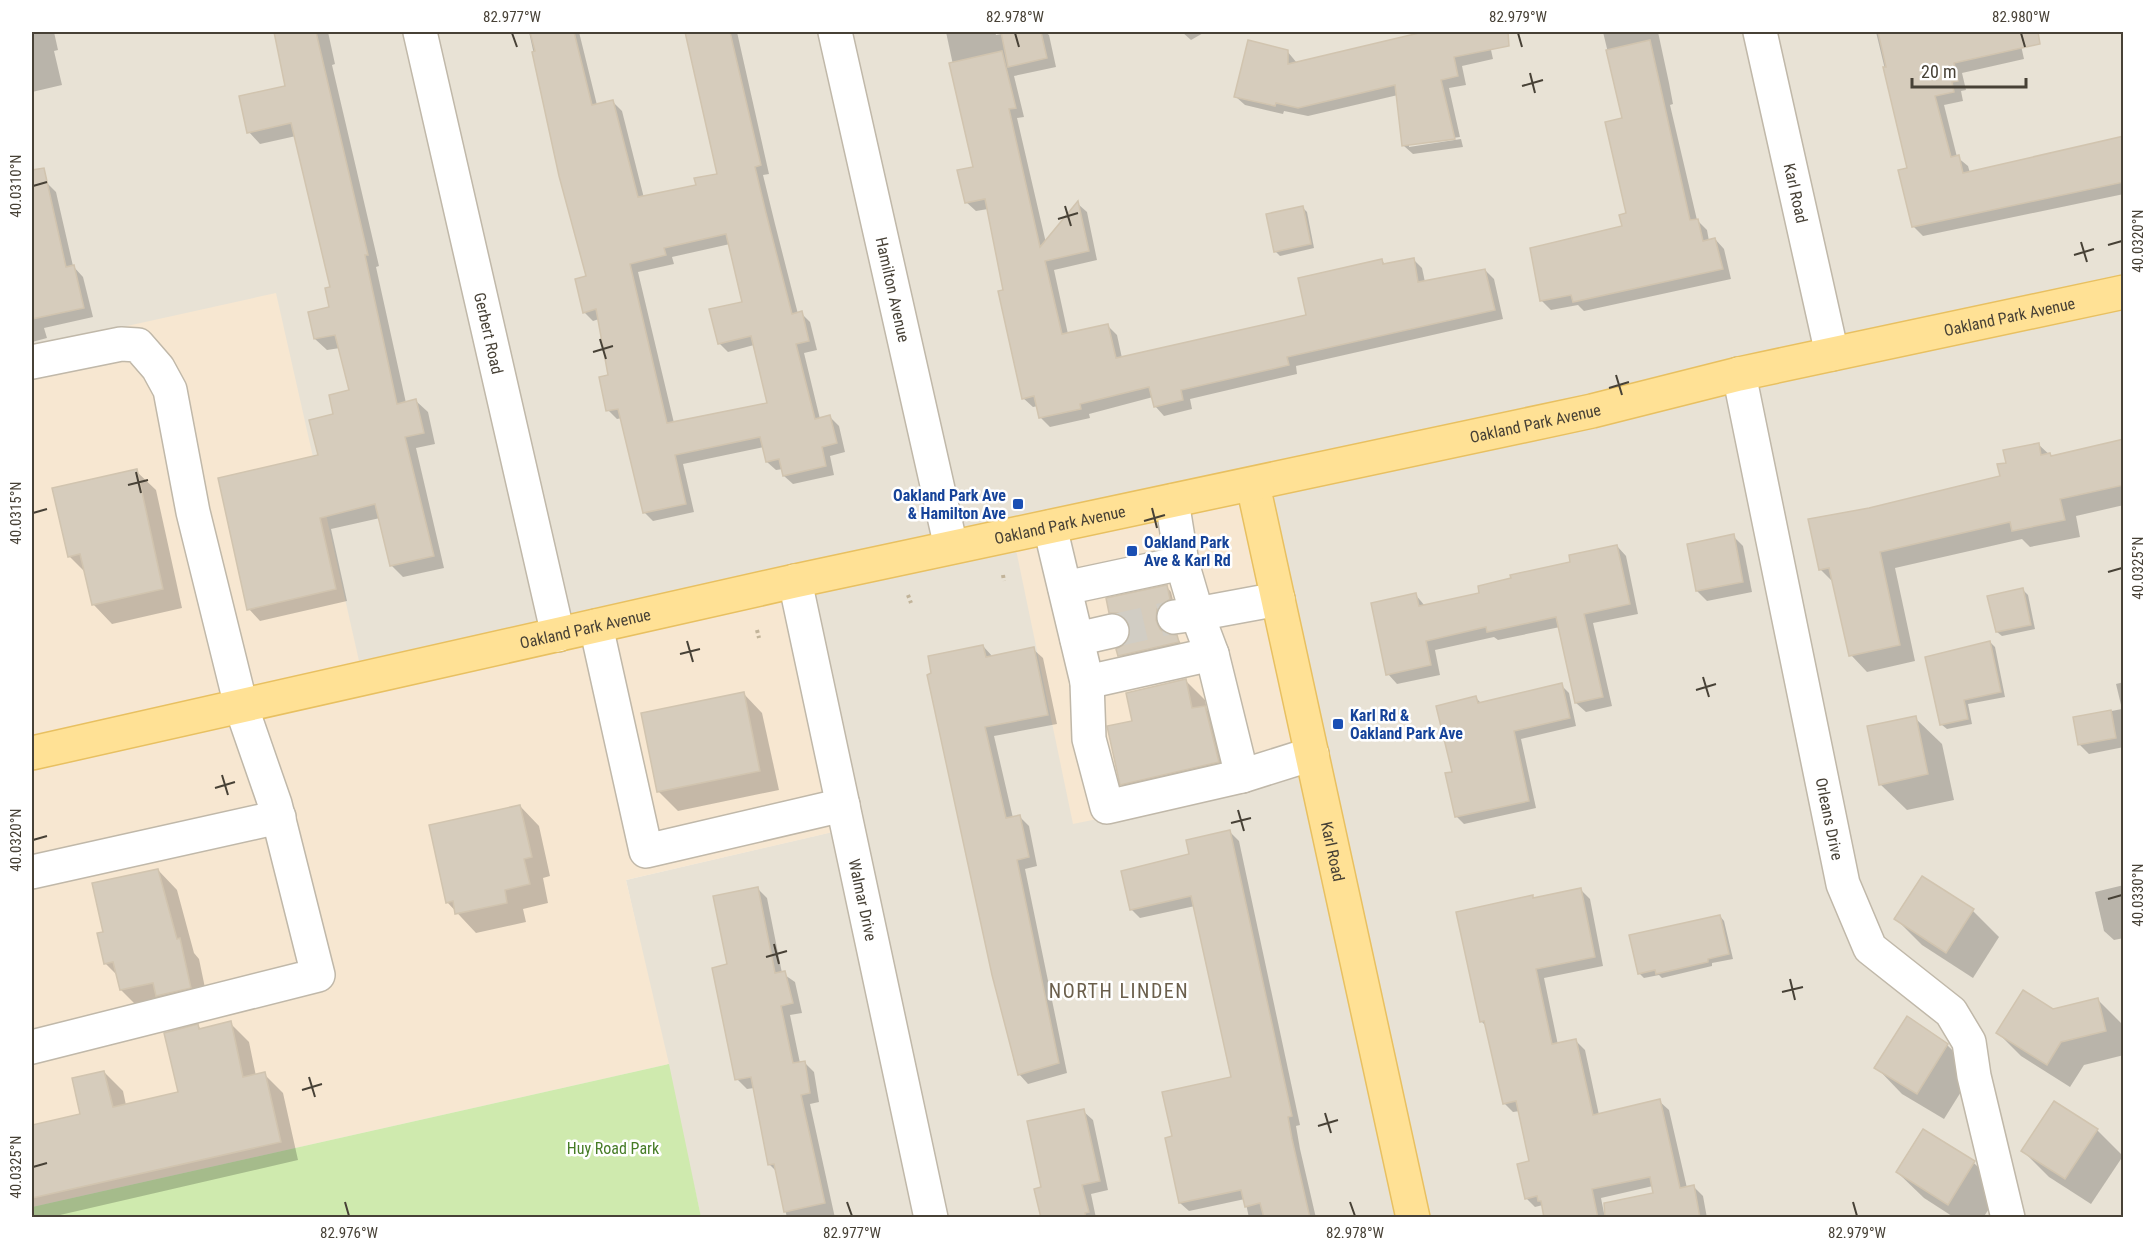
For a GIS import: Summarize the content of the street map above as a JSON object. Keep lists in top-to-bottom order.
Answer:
{
  "streets": {
    "main road": ["Karl Road", "Oakland Park Avenue"],
    "street": [
      "Hamilton Avenue",
      "Gerbert Road",
      "Orleans Drive",
      "Walmar Drive"
    ]
  },
  "crossings": [
    ["Karl Road", "Oakland Park Avenue"],
    ["Hamilton Avenue", "Oakland Park Avenue"],
    ["Oakland Park Avenue", "Gerbert Road"],
    ["Oakland Park Avenue", "Orleans Drive"],
    ["Oakland Park Avenue", "Walmar Drive"]
  ],
  "districts": ["NORTH LINDEN"],
  "parks": ["Huy Road Park"],
  "places": {
    "transit": ["Oakland Park Ave & Hamilton Ave", "Oakland Park Ave & Karl Rd", "Karl Rd & Oakland Park Ave"]
  },
  "scale_bar": "20 m",
  "coordinates": [
    "82.977°W",
    "82.978°W",
    "82.979°W",
    "82.980°W",
    "40.0310°N",
    "40.0320°N",
    "40.0315°N",
    "40.0325°N",
    "40.0330°N",
    "82.976°W"
  ]
}
